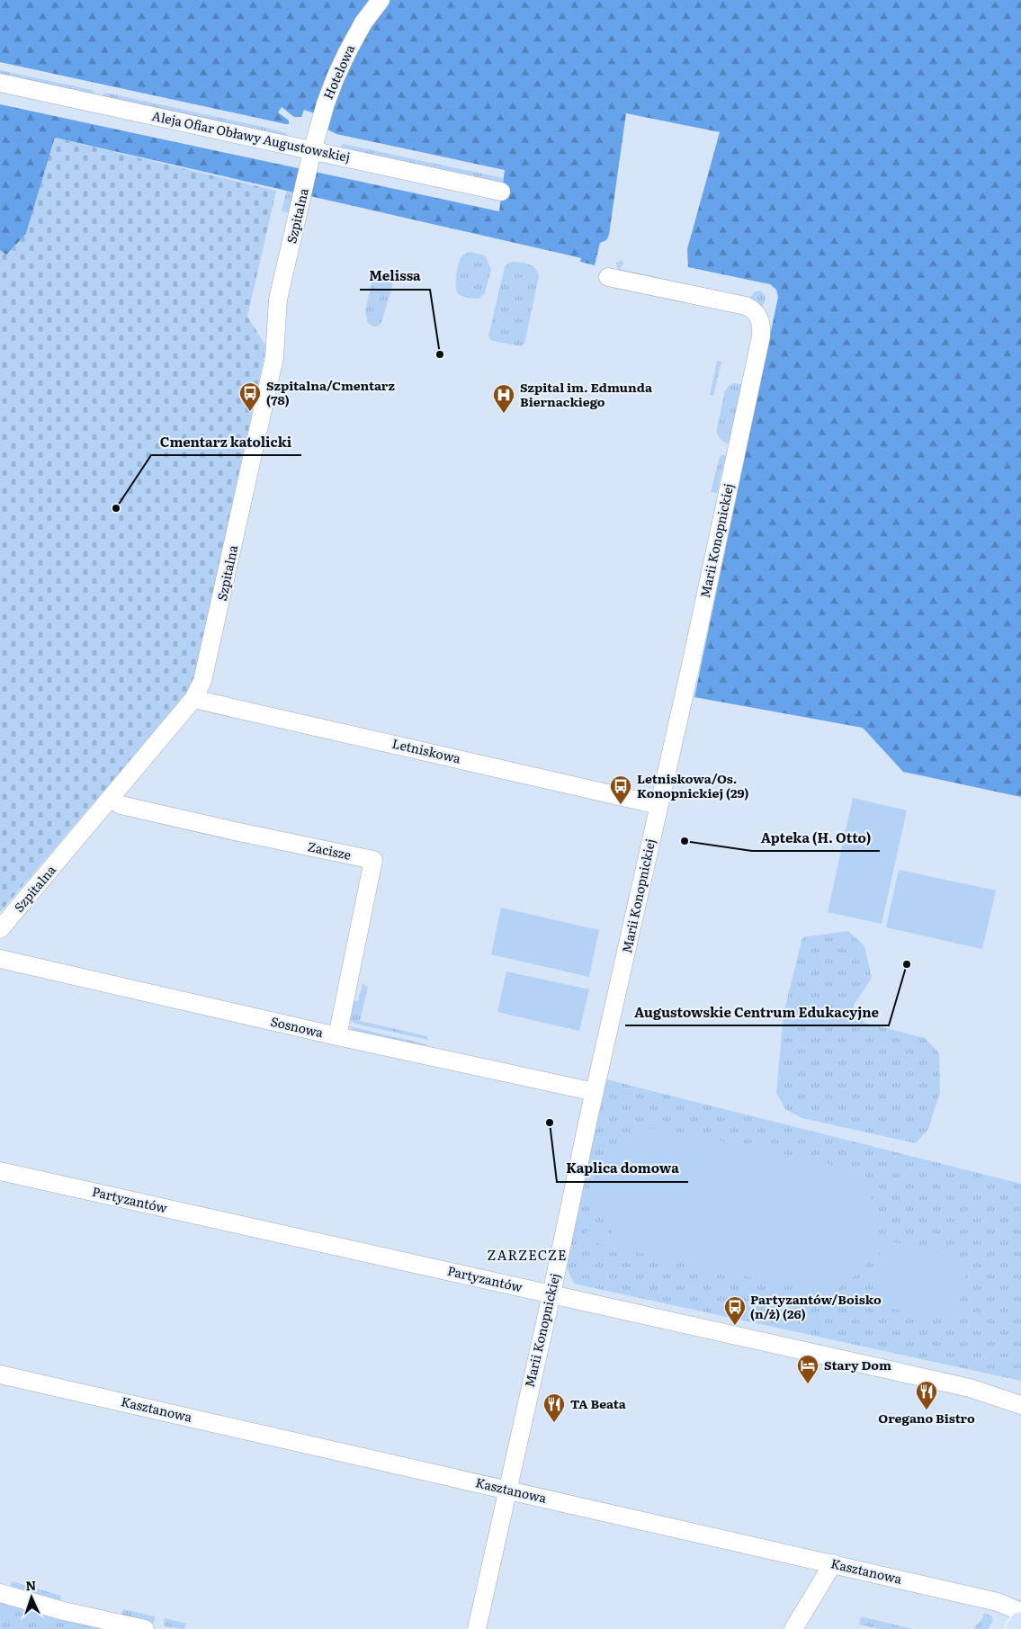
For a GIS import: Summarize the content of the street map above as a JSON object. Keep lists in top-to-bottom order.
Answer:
{
  "streets": {
    "street": [
      "Hotelowa",
      "Aleja Ofiar Obławy Augustowskiej",
      "Szpitalna",
      "Marii Konopnickiej",
      "Letniskowa",
      "Zacisze",
      "Sosnowa",
      "Partyzantów",
      "Kasztanowa"
    ]
  },
  "crossings": [
    ["Hotelowa", "Aleja Ofiar Obławy Augustowskiej"],
    ["Hotelowa", "Szpitalna"],
    ["Aleja Ofiar Obławy Augustowskiej", "Szpitalna"],
    ["Szpitalna", "Letniskowa"],
    ["Szpitalna", "Zacisze"],
    ["Marii Konopnickiej", "Letniskowa"],
    ["Marii Konopnickiej", "Sosnowa"],
    ["Marii Konopnickiej", "Partyzantów"],
    ["Marii Konopnickiej", "Kasztanowa"],
    ["Zacisze", "Sosnowa"]
  ],
  "districts": ["ZARZECZE"],
  "places": {
    "other": [
      "Melissa",
      "Cmentarz katolicki",
      "Apteka (H. Otto)",
      "Augustowskie Centrum Edukacyjne",
      "Kaplica domowa"
    ],
    "bus stop": ["Szpitalna/Cmentarz (78)", "Letniskowa/Os. Konopnickiej (29)", "Partyzantów/Boisko (n/ż) (26)"],
    "hospital": ["Szpital im. Edmunda Biernackiego"],
    "hotel": ["Stary Dom"],
    "restaurant": ["Oregano Bistro", "TA Beata"]
  },
  "north": "top"
}
